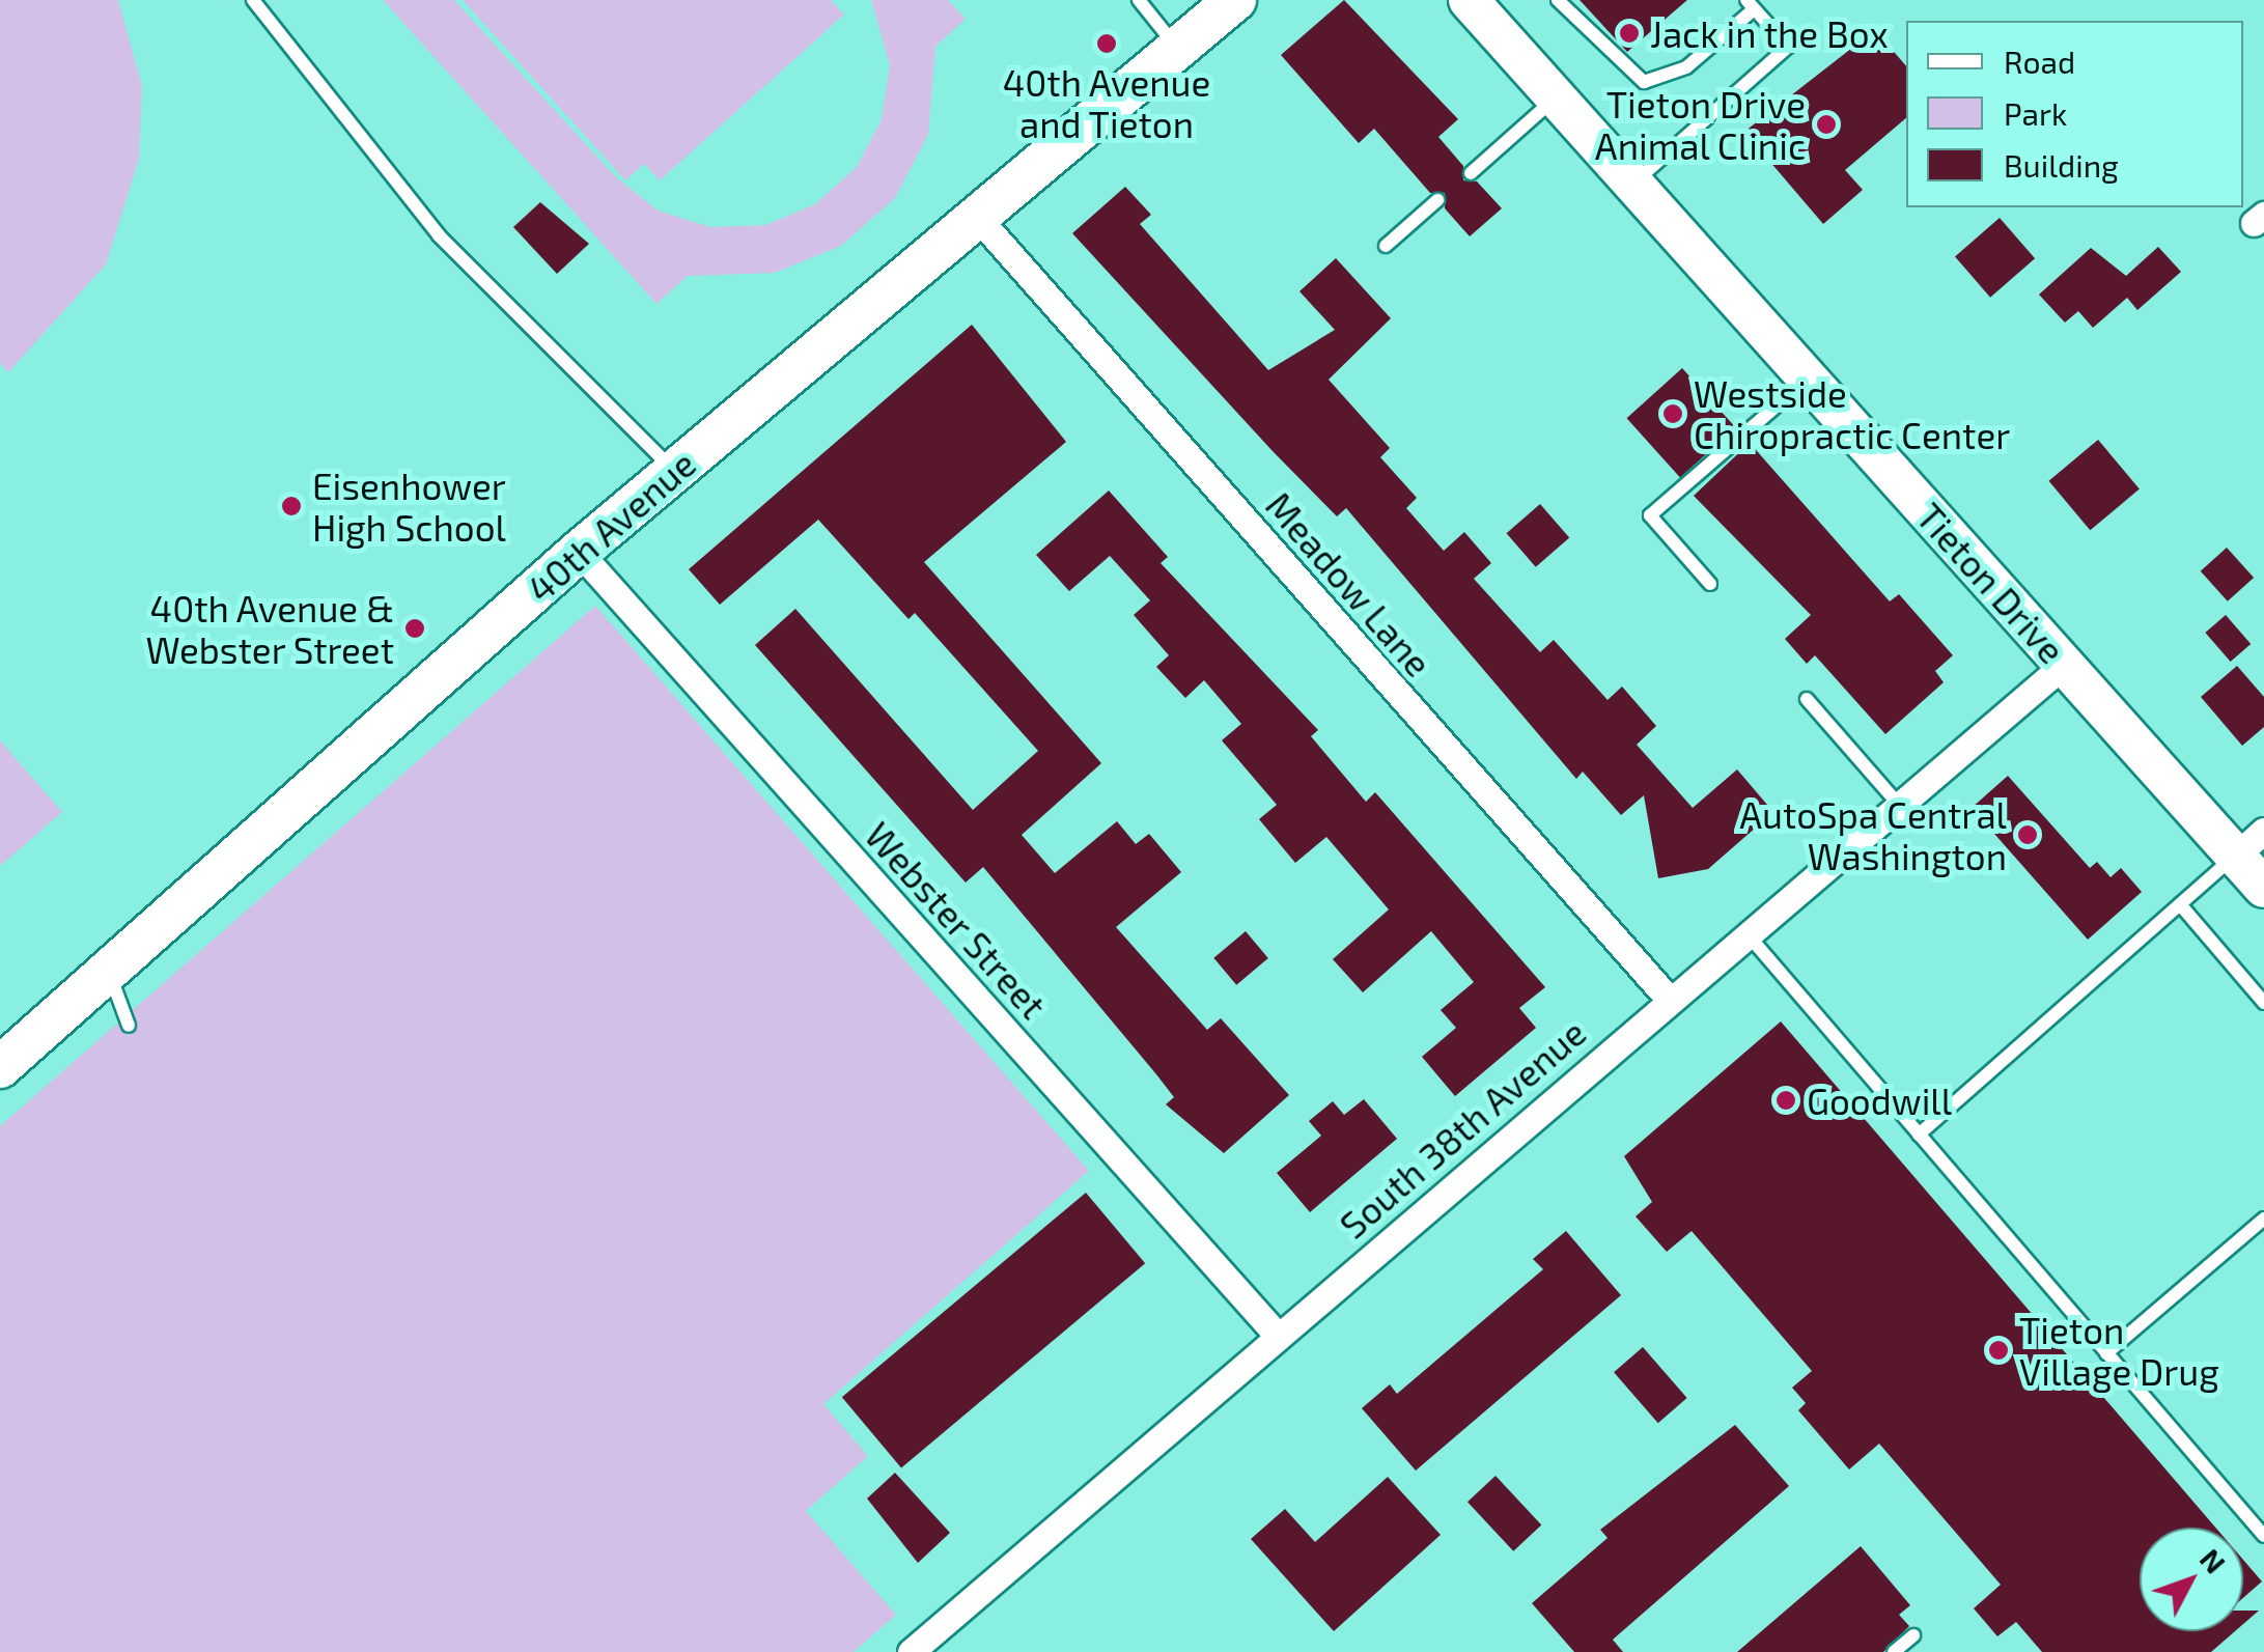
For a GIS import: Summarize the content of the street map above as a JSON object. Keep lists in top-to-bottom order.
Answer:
{
  "streets": {
    "main road": ["40th Avenue", "Tieton Drive"],
    "street": ["Meadow Lane", "Webster Street", "South 38th Avenue"]
  },
  "crossings": [
    ["40th Avenue", "Meadow Lane"],
    ["40th Avenue", "Webster Street"],
    ["Tieton Drive", "South 38th Avenue"],
    ["Meadow Lane", "South 38th Avenue"],
    ["Webster Street", "South 38th Avenue"]
  ],
  "places": [
    "Jack in the Box",
    "40th Avenue and Tieton",
    "Tieton Drive Animal Clinic",
    "Westside Chiropractic Center",
    "Eisenhower High School",
    "40th Avenue & Webster Street",
    "AutoSpa Central Washington",
    "Goodwill",
    "Tieton Village Drug"
  ],
  "legend": ["Road", "Park", "Building"],
  "north": "top right"
}
